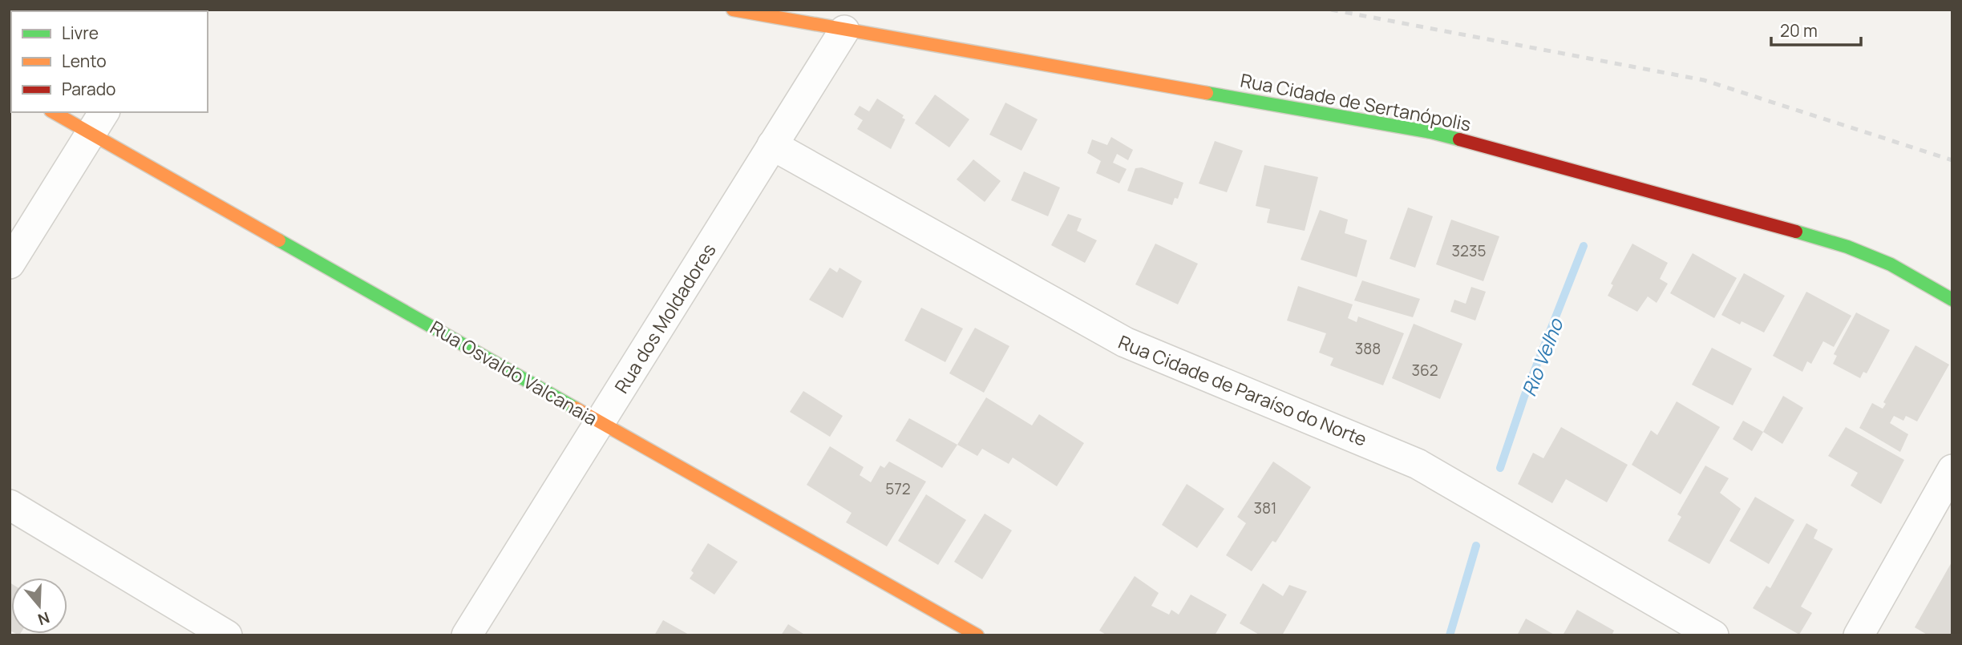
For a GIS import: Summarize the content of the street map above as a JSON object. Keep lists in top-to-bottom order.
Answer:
{
  "streets": {
    "street": [
      "Rua Cidade de Sertanópolis",
      "Rua dos Moldadores",
      "Rua Osvaldo Valcanaia",
      "Rua Cidade de Paraíso do Norte"
    ]
  },
  "crossings": [
    ["Rua Cidade de Sertanópolis", "Rua dos Moldadores"],
    ["Rua dos Moldadores", "Rua Osvaldo Valcanaia"],
    ["Rua dos Moldadores", "Rua Cidade de Paraíso do Norte"]
  ],
  "water": ["Rio Velho"],
  "house_numbers": [
    "3235",
    "388",
    "362",
    "572",
    "381"
  ],
  "legend": ["Livre", "Lento", "Parado"],
  "scale_bar": "20 m",
  "north": "bottom"
}
